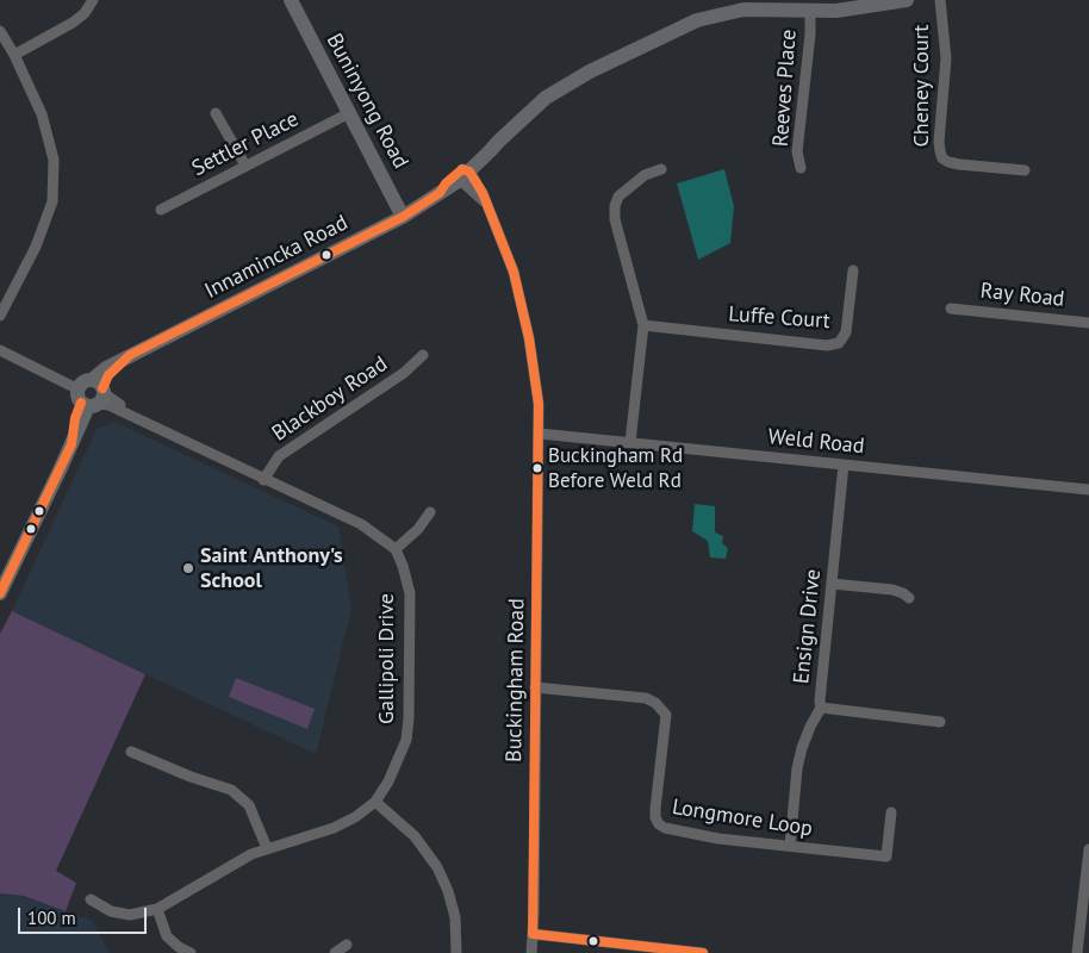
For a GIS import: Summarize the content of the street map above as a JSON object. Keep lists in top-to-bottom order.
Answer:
{
  "streets": {
    "main road": ["Buninyong Road", "Innamincka Road"],
    "street": [
      "Cheney Court",
      "Reeves Place",
      "Settler Place",
      "Ray Road",
      "Luffe Court",
      "Blackboy Road",
      "Weld Road",
      "Ensign Drive",
      "Gallipoli Drive",
      "Buckingham Road",
      "Longmore Loop"
    ]
  },
  "crossings": [
    ["Reeves Place", "Innamincka Road"],
    ["Buninyong Road", "Settler Place"],
    ["Buninyong Road", "Innamincka Road"],
    ["Innamincka Road", "Buckingham Road"],
    ["Weld Road", "Ensign Drive"],
    ["Weld Road", "Buckingham Road"],
    ["Buckingham Road", "Longmore Loop"]
  ],
  "places": ["Buckingham Rd Before Weld Rd", "Saint Anthony's School"],
  "scale_bar": "100 m"
}
